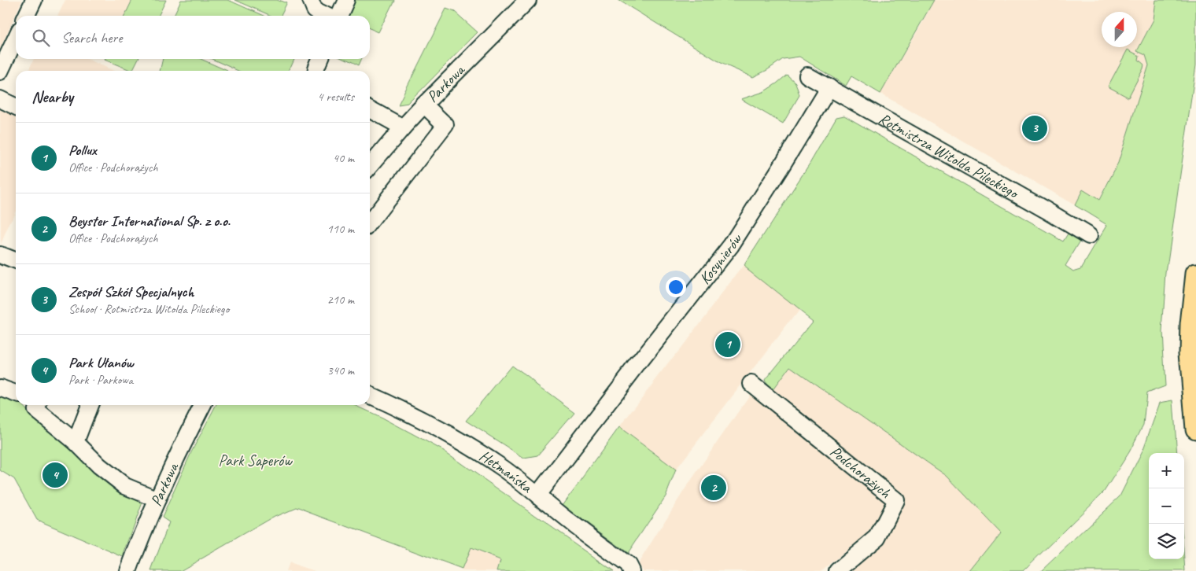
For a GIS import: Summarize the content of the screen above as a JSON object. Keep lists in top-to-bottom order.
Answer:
{
  "streets": {
    "street": [
      "Parkowa",
      "Rotmistrza Witolda Pileckiego",
      "Kosynierów",
      "Podchorążych",
      "Hetmańska"
    ]
  },
  "crossings": [
    ["Rotmistrza Witolda Pileckiego", "Kosynierów"],
    ["Kosynierów", "Hetmańska"]
  ],
  "parks": ["Park Saperów"],
  "north": "top",
  "page": {
    "search": "Search here",
    "heading": ["Nearby", "4 results"],
    "pins": [
      "3",
      "1",
      "4",
      "2"
    ],
    "list": [
      {
        "mark": "1",
        "name": "Pollux",
        "note": "Office · Podchorążych",
        "value": "40 m"
      },
      {
        "mark": "2",
        "name": "Beyster International Sp. z o.o.",
        "note": "Office · Podchorążych",
        "value": "110 m"
      },
      {
        "mark": "3",
        "name": "Zespół Szkół Specjalnych",
        "note": "School · Rotmistrza Witolda Pileckiego",
        "value": "210 m"
      },
      {
        "mark": "4",
        "name": "Park Ułanów",
        "note": "Park · Parkowa",
        "value": "340 m"
      }
    ],
    "map_buttons": ["+", "−"]
  }
}
